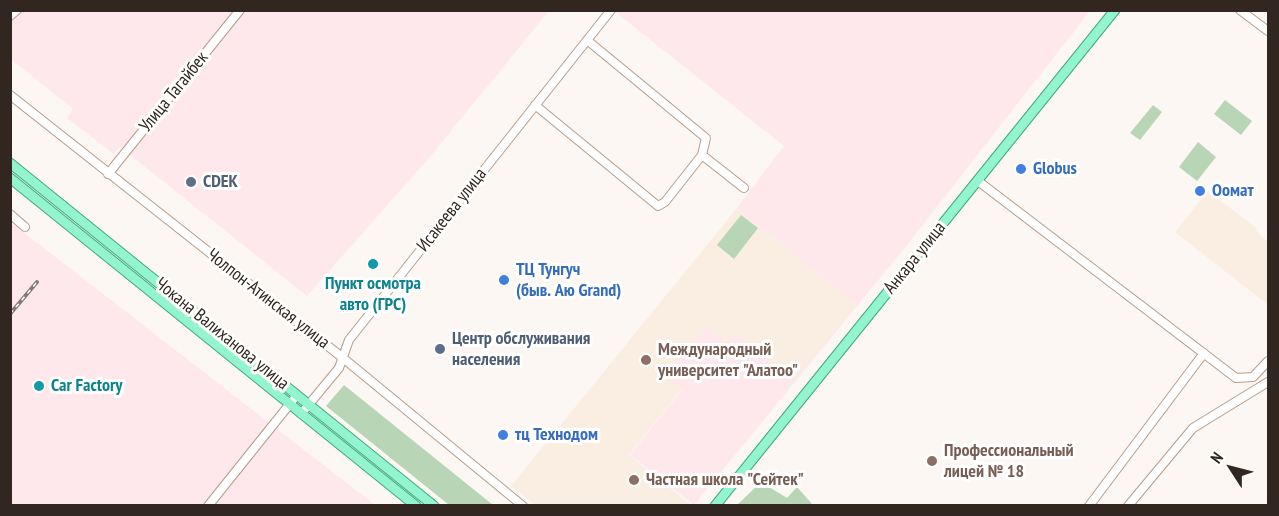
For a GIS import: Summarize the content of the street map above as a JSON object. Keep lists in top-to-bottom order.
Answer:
{
  "streets": {
    "main road": ["Анкара улица", "Чокана Валиханова улица"],
    "street": ["Улица Тагайбек", "Исакеева улица", "Чолпон-Атинская улица"]
  },
  "crossings": [
    ["Улица Тагайбек", "Чолпон-Атинская улица"],
    ["Исакеева улица", "Чолпон-Атинская улица"],
    ["Исакеева улица", "Чокана Валиханова улица"]
  ],
  "places": [
    "Globus",
    "CDEK",
    "Оомат",
    "Пункт осмотра авто (ГРС)",
    "ТЦ Тунгуч (быв. Аю Grand)",
    "Центр обслуживания населения",
    "Международный университет \"Алатоо\"",
    "Car Factory",
    "тц Технодом",
    "Профессиональный лицей № 18",
    "Частная школа \"Сейтек\""
  ],
  "north": "top left"
}
